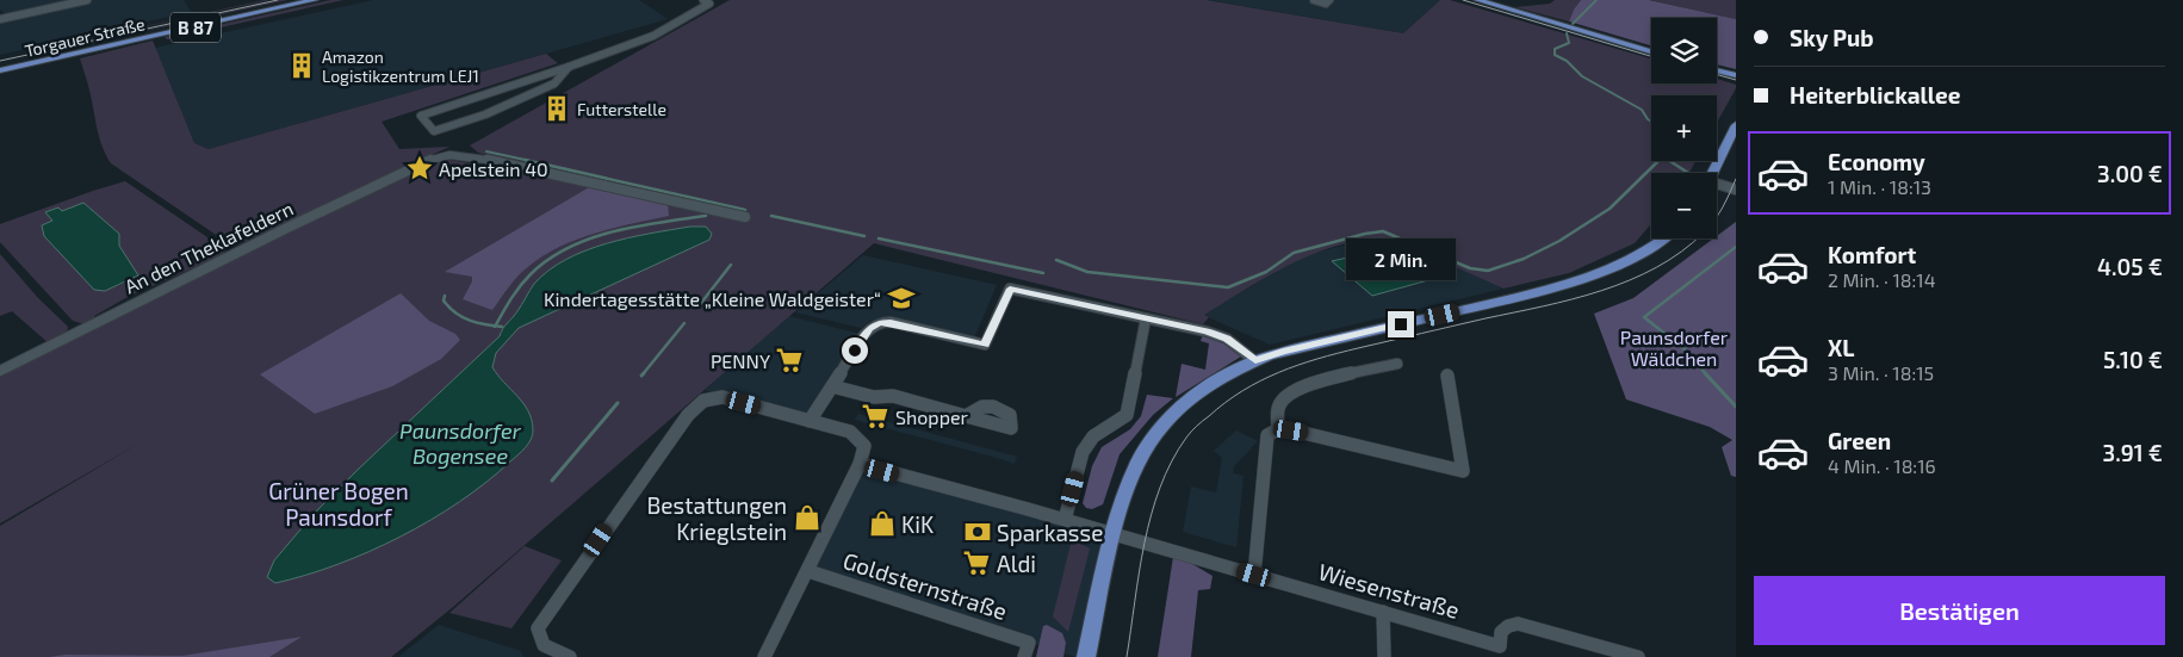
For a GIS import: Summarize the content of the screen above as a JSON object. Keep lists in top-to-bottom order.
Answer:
{
  "streets": {
    "main road": ["B 87", "Torgauer Straße"],
    "street": ["An den Theklafeldern", "Goldsternstraße", "Wiesenstraße"]
  },
  "water": ["Paunsdorfer Bogensee"],
  "parks": ["Paunsdorfer Wäldchen", "Grüner Bogen Paunsdorf"],
  "places": {
    "building": ["Amazon Logistikzentrum LEJ1", "Futterstelle"],
    "place": ["Apelstein 40"],
    "school or university": ["Kindertagesstätte „Kleine Waldgeister“"],
    "supermarket": ["PENNY", "Shopper", "Aldi"],
    "shop": ["Bestattungen Krieglstein", "KiK"],
    "bank": ["Sparkasse"]
  },
  "page": {
    "banner": ["Sky Pub", "Heiterblickallee"],
    "map_buttons": ["+", "−"],
    "list": [
      {
        "name": "Economy",
        "note": "1 Min. · 18:13",
        "value": "3.00 €"
      },
      {
        "name": "Komfort",
        "note": "2 Min. · 18:14",
        "value": "4.05 €"
      },
      {
        "name": "XL",
        "note": "3 Min. · 18:15",
        "value": "5.10 €"
      },
      {
        "name": "Green",
        "note": "4 Min. · 18:16",
        "value": "3.91 €"
      }
    ],
    "bubble": "2 Min.",
    "buttons": "Bestätigen"
  }
}
